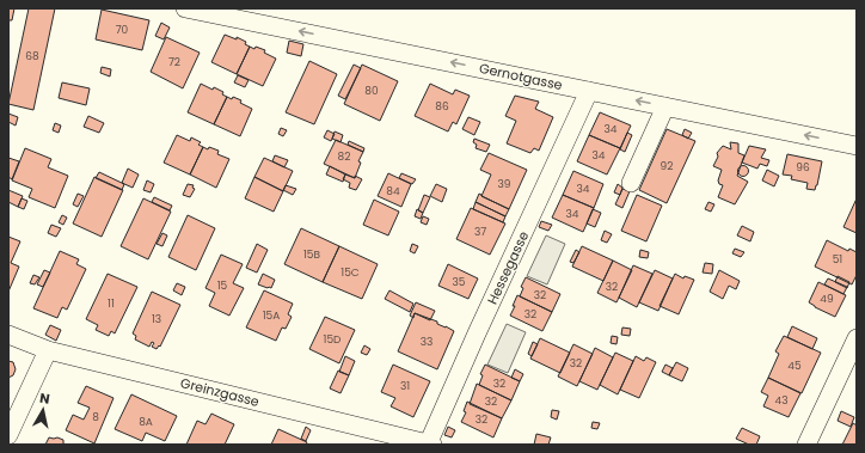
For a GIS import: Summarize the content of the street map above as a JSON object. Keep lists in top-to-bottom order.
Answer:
{
  "streets": {
    "street": ["Gernotgasse", "Hessegasse", "Greinzgasse"]
  },
  "crossings": [
    ["Gernotgasse", "Hessegasse"],
    ["Hessegasse", "Greinzgasse"]
  ],
  "one_way": ["Gernotgasse"],
  "house_numbers": [
    "70",
    "68",
    "72",
    "80",
    "86",
    "34",
    "34",
    "82",
    "92",
    "96",
    "39",
    "34",
    "84",
    "34",
    "37",
    "15B",
    "51",
    "15C",
    "35",
    "15",
    "32",
    "32",
    "49",
    "11",
    "32",
    "15A",
    "13",
    "15D",
    "33",
    "32",
    "45",
    "32",
    "31",
    "43",
    "32",
    "8",
    "32",
    "8A"
  ],
  "north": "top"
}
